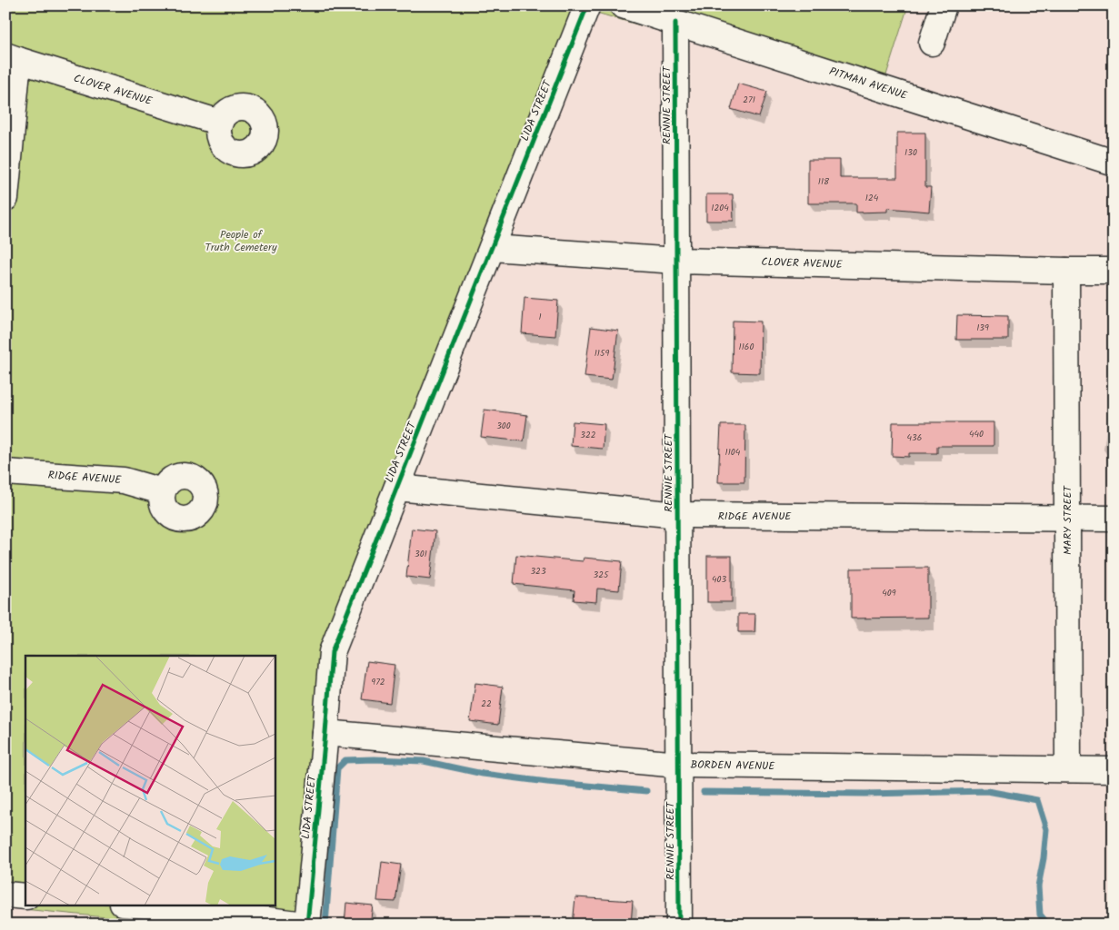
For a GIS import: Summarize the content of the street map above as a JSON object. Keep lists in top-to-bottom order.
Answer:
{
  "streets": {
    "street": [
      "PITMAN AVENUE",
      "CLOVER AVENUE",
      "RENNIE STREET",
      "LIDA STREET",
      "RIDGE AVENUE",
      "MARY STREET",
      "BORDEN AVENUE"
    ]
  },
  "crossings": [
    ["PITMAN AVENUE", "RENNIE STREET"],
    ["CLOVER AVENUE", "RENNIE STREET"],
    ["CLOVER AVENUE", "LIDA STREET"],
    ["CLOVER AVENUE", "MARY STREET"],
    ["RENNIE STREET", "RIDGE AVENUE"],
    ["RENNIE STREET", "BORDEN AVENUE"],
    ["LIDA STREET", "RIDGE AVENUE"],
    ["LIDA STREET", "BORDEN AVENUE"],
    ["RIDGE AVENUE", "MARY STREET"],
    ["MARY STREET", "BORDEN AVENUE"]
  ],
  "parks": ["People of Truth Cemetery"],
  "house_numbers": [
    "271",
    "130",
    "118",
    "124",
    "1204",
    "1",
    "139",
    "1160",
    "1159",
    "300",
    "440",
    "322",
    "436",
    "1104",
    "301",
    "323",
    "325",
    "403",
    "409",
    "972",
    "22"
  ]
}
